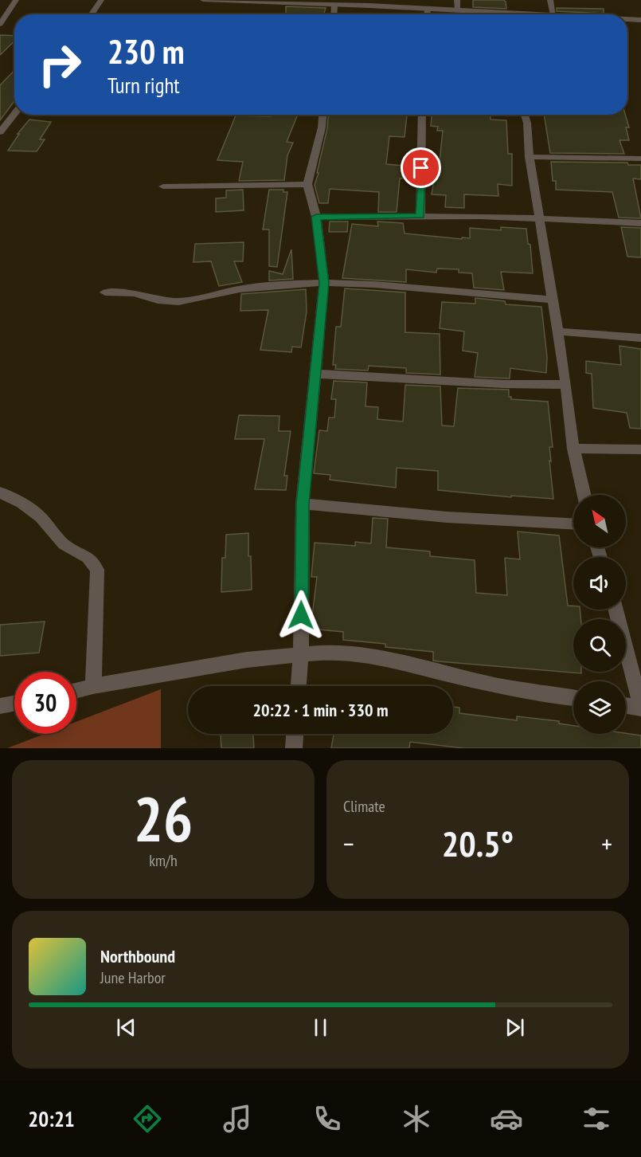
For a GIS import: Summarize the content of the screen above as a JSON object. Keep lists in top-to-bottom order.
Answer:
{
  "north": "top left",
  "page": {
    "turn": ["230 m", "Turn right"],
    "limit": "30",
    "trip": "20:22 · 1 min · 330 m",
    "tile": [
      ["26", "km/h"],
      "Climate"
    ],
    "heat": ["−", "20.5°", "+"],
    "song": ["Northbound", "June Harbor"],
    "tabs": "20:21"
  }
}
